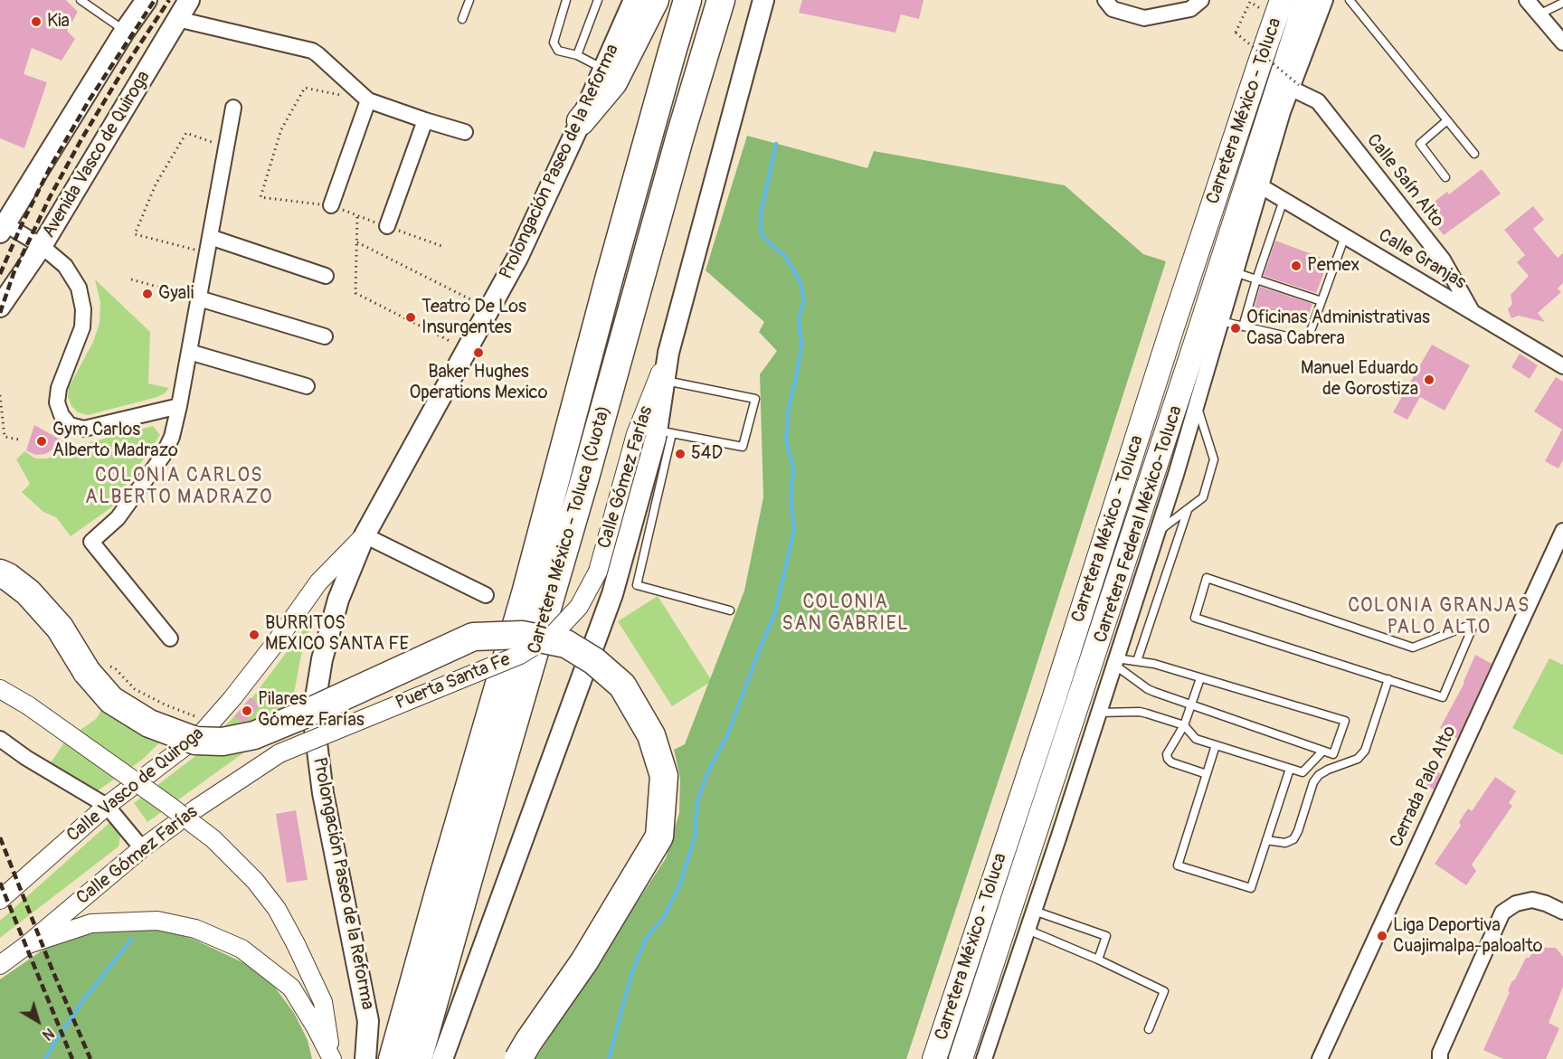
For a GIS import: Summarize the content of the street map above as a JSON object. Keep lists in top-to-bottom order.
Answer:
{
  "streets": {
    "highway": ["Carretera México - Toluca (Cuota)"],
    "main road": ["Carretera México - Toluca", "Avenida Vasco de Quiroga", "Prolongación Paseo de la Reforma"],
    "street": [
      "Calle Saín Alto",
      "Calle Granjas",
      "Calle Gómez Farías",
      "Carretera Federal México-Toluca",
      "Puerta Santa Fe",
      "Calle Vasco de Quiroga",
      "Cerrada Palo Alto"
    ]
  },
  "crossings": [
    ["Carretera México - Toluca", "Carretera Federal México-Toluca"],
    ["Prolongación Paseo de la Reforma", "Calle Vasco de Quiroga"],
    ["Calle Saín Alto", "Calle Granjas"],
    ["Calle Gómez Farías", "Puerta Santa Fe"]
  ],
  "districts": ["COLONIA CARLOS ALBERTO MADRAZO", "COLONIA SAN GABRIEL", "COLONIA GRANJAS PALO ALTO"],
  "places": [
    "Kia",
    "Pemex",
    "Gyali",
    "Teatro De Los Insurgentes",
    "Oficinas Administrativas Casa Cabrera",
    "Baker Hughes Operations Mexico",
    "Manuel Eduardo de Gorostiza",
    "Gym Carlos Alberto Madrazo",
    "54D",
    "BURRITOS MEXICO SANTA FE",
    "Pilares Gómez Farías",
    "Liga Deportiva Cuajimalpa-paloalto"
  ],
  "north": "bottom right"
}
